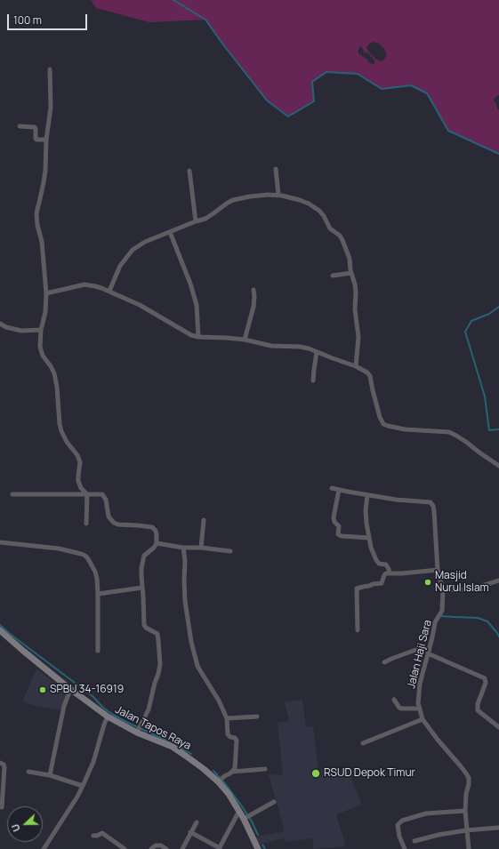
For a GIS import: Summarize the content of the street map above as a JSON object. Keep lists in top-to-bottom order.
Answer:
{
  "streets": {
    "main road": ["Jalan Tapos Raya"],
    "street": ["Jalan Haji Sara"]
  },
  "places": ["Masjid Nurul Islam", "SPBU 34-16919", "RSUD Depok Timur"],
  "scale_bar": "100 m",
  "north": "left"
}
